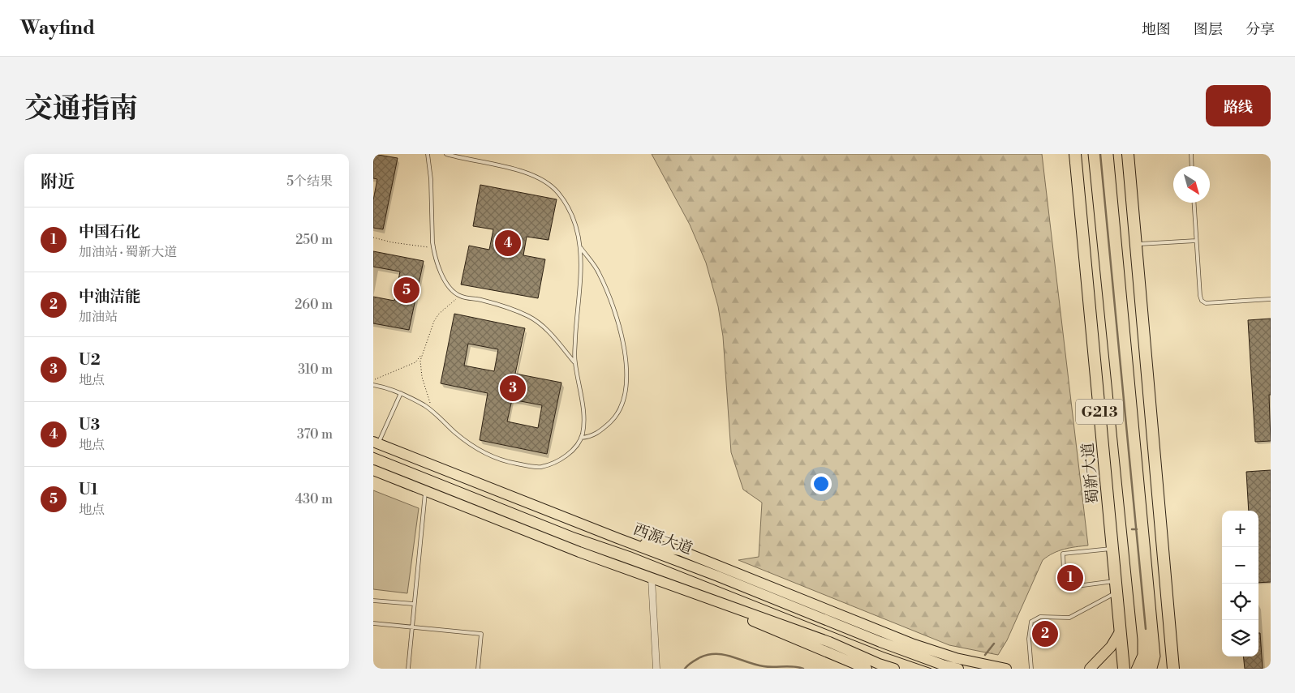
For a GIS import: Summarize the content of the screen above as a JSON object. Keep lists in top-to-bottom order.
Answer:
{
  "streets": {
    "highway": ["G213", "蜀新大道"],
    "main road": ["西源大道"]
  },
  "north": "bottom right",
  "page": {
    "header": "Wayfind",
    "nav": ["地图", "图层", "分享"],
    "title": "交通指南",
    "buttons": "路线",
    "heading": ["附近", "5个结果"],
    "list": [
      {
        "mark": "1",
        "name": "中国石化",
        "note": "加油站 · 蜀新大道",
        "value": "250 m"
      },
      {
        "mark": "2",
        "name": "中油洁能",
        "note": "加油站",
        "value": "260 m"
      },
      {
        "mark": "3",
        "name": "U2",
        "note": "地点",
        "value": "310 m"
      },
      {
        "mark": "4",
        "name": "U3",
        "note": "地点",
        "value": "370 m"
      },
      {
        "mark": "5",
        "name": "U1",
        "note": "地点",
        "value": "430 m"
      }
    ],
    "pins": [
      "4",
      "5",
      "3",
      "1",
      "2"
    ],
    "map_buttons": ["+", "−"]
  }
}
